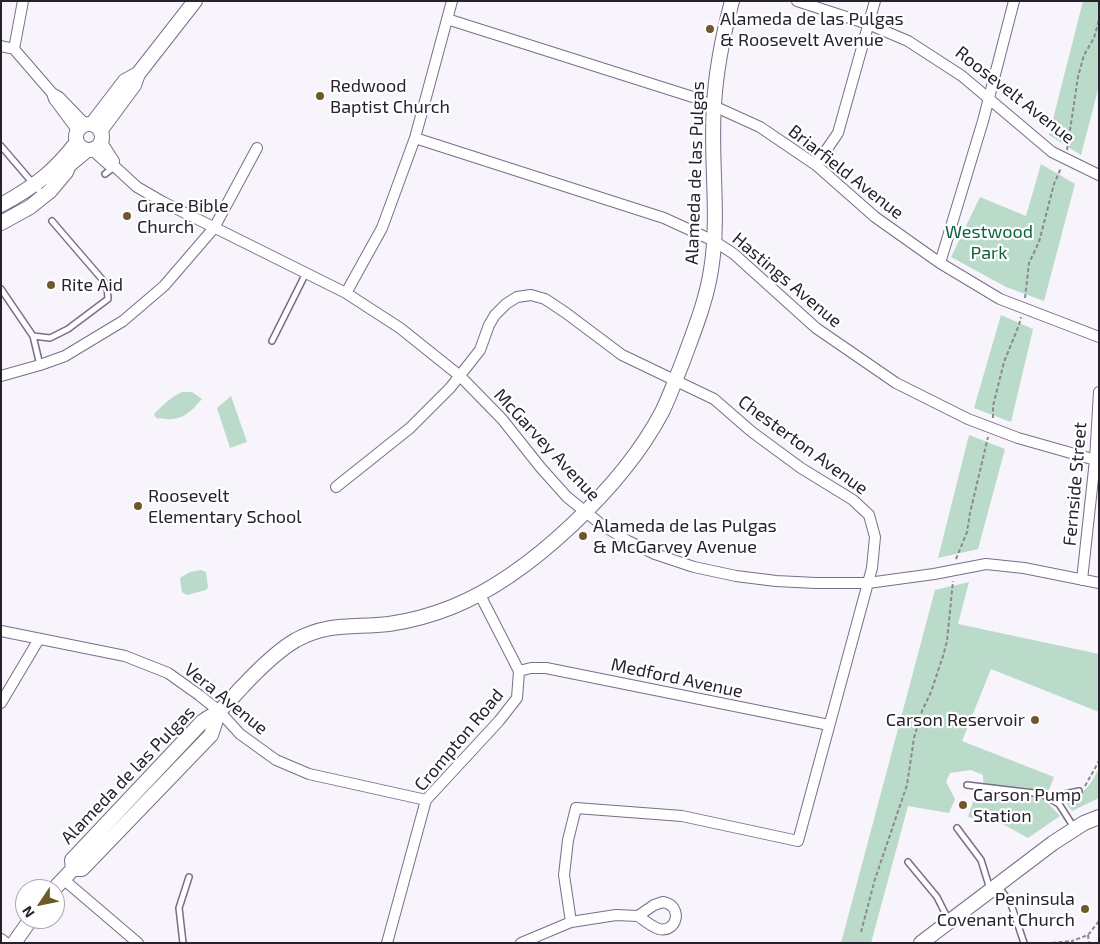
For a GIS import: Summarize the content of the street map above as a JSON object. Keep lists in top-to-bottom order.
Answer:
{
  "streets": {
    "main road": ["Alameda de las Pulgas"],
    "street": [
      "Roosevelt Avenue",
      "Briarfield Avenue",
      "Hastings Avenue",
      "McGarvey Avenue",
      "Chesterton Avenue",
      "Fernside Street",
      "Medford Avenue",
      "Vera Avenue",
      "Crompton Road"
    ]
  },
  "crossings": [
    ["Briarfield Avenue", "Alameda de las Pulgas"],
    ["Alameda de las Pulgas", "Hastings Avenue"],
    ["Alameda de las Pulgas", "McGarvey Avenue"],
    ["Alameda de las Pulgas", "Chesterton Avenue"],
    ["Alameda de las Pulgas", "Vera Avenue"],
    ["Alameda de las Pulgas", "Crompton Road"],
    ["Hastings Avenue", "Fernside Street"],
    ["McGarvey Avenue", "Chesterton Avenue"],
    ["McGarvey Avenue", "Fernside Street"],
    ["Chesterton Avenue", "Medford Avenue"],
    ["Medford Avenue", "Crompton Road"],
    ["Vera Avenue", "Crompton Road"]
  ],
  "parks": ["Westwood Park"],
  "places": [
    "Alameda de las Pulgas & Roosevelt Avenue",
    "Redwood Baptist Church",
    "Grace Bible Church",
    "Rite Aid",
    "Roosevelt Elementary School",
    "Alameda de las Pulgas & McGarvey Avenue",
    "Carson Reservoir",
    "Carson Pump Station",
    "Peninsula Covenant Church"
  ],
  "north": "bottom left"
}
